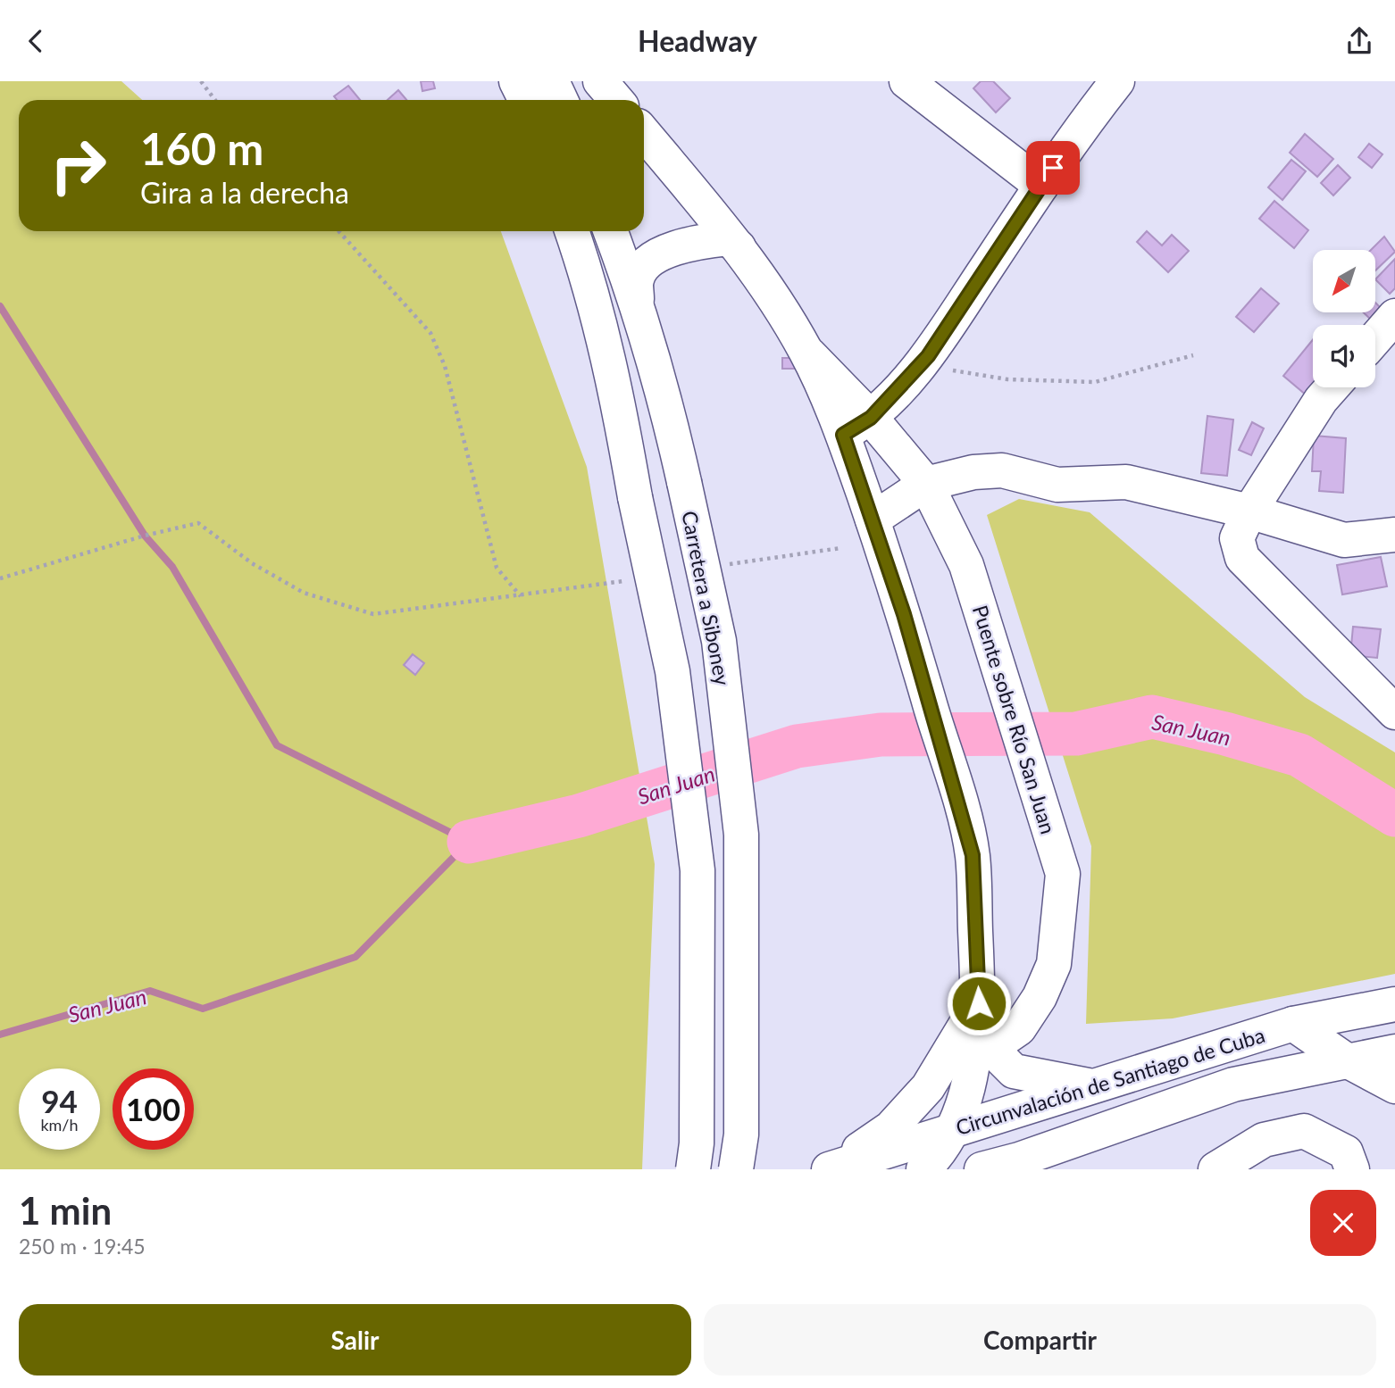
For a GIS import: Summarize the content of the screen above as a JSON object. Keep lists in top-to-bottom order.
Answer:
{
  "streets": {
    "main road": ["Carretera a Siboney", "Puente sobre Río San Juan", "Circunvalación de Santiago de Cuba"]
  },
  "water": ["San Juan"],
  "north": "bottom left",
  "page": {
    "header": "Headway",
    "turn": ["160 m", "Gira a la derecha"],
    "speed": "94 km/h",
    "limit": "100",
    "heading": ["1 min", "250 m · 19:45"],
    "buttons": ["Salir", "Compartir"]
  }
}
